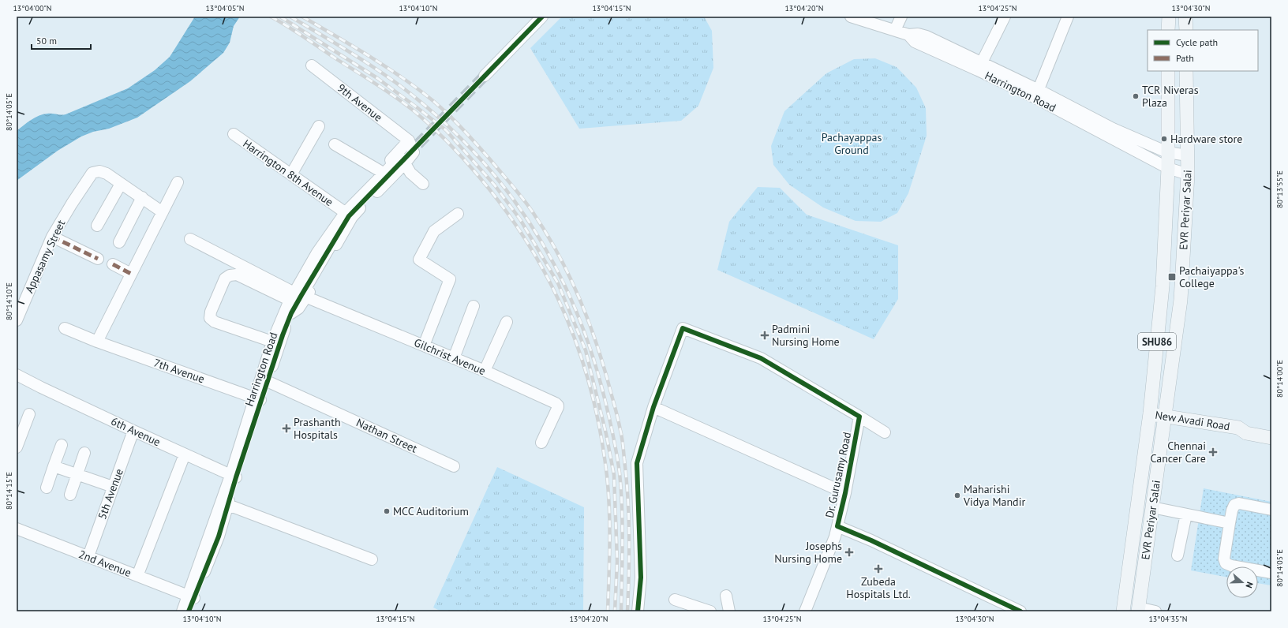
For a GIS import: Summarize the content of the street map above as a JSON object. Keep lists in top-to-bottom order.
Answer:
{
  "streets": {
    "main road": ["EVR Periyar Salai", "SHU86", "New Avadi Road"],
    "street": [
      "Harrington Road",
      "9th Avenue",
      "Harrington 8th Avenue",
      "Appasamy Street",
      "Gilchrist Avenue",
      "7th Avenue",
      "6th Avenue",
      "Nathan Street",
      "Dr. Gurusamy Road",
      "5th Avenue",
      "2nd Avenue"
    ]
  },
  "crossings": [
    ["Harrington Road", "9th Avenue"],
    ["Harrington Road", "EVR Periyar Salai"],
    ["Harrington Road", "Gilchrist Avenue"],
    ["Harrington Road", "7th Avenue"],
    ["Harrington Road", "6th Avenue"],
    ["Harrington Road", "Nathan Street"],
    ["Harrington Road", "2nd Avenue"],
    ["EVR Periyar Salai", "New Avadi Road"],
    ["6th Avenue", "5th Avenue"],
    ["5th Avenue", "2nd Avenue"]
  ],
  "parks": ["Pachayappas Ground"],
  "places": {
    "other": [
      "TCR Niveras Plaza",
      "Hardware store",
      "Maharishi Vidya Mandir",
      "MCC Auditorium"
    ],
    "transit": ["Pachaiyappa's College"],
    "health": [
      "Padmini Nursing Home",
      "Prashanth Hospitals",
      "Chennai Cancer Care",
      "Josephs Nursing Home",
      "Zubeda Hospitals Ltd."
    ]
  },
  "legend": ["Cycle path", "Path"],
  "scale_bar": "50 m",
  "north": "right",
  "coordinates": [
    "13°04'00\"N",
    "13°04'05\"N",
    "13°04'10\"N",
    "13°04'15\"N",
    "13°04'20\"N",
    "13°04'25\"N",
    "13°04'30\"N",
    "80°14'05\"E",
    "80°13'55\"E",
    "80°14'10\"E",
    "80°14'00\"E",
    "80°14'15\"E",
    "13°04'35\"N"
  ]
}
